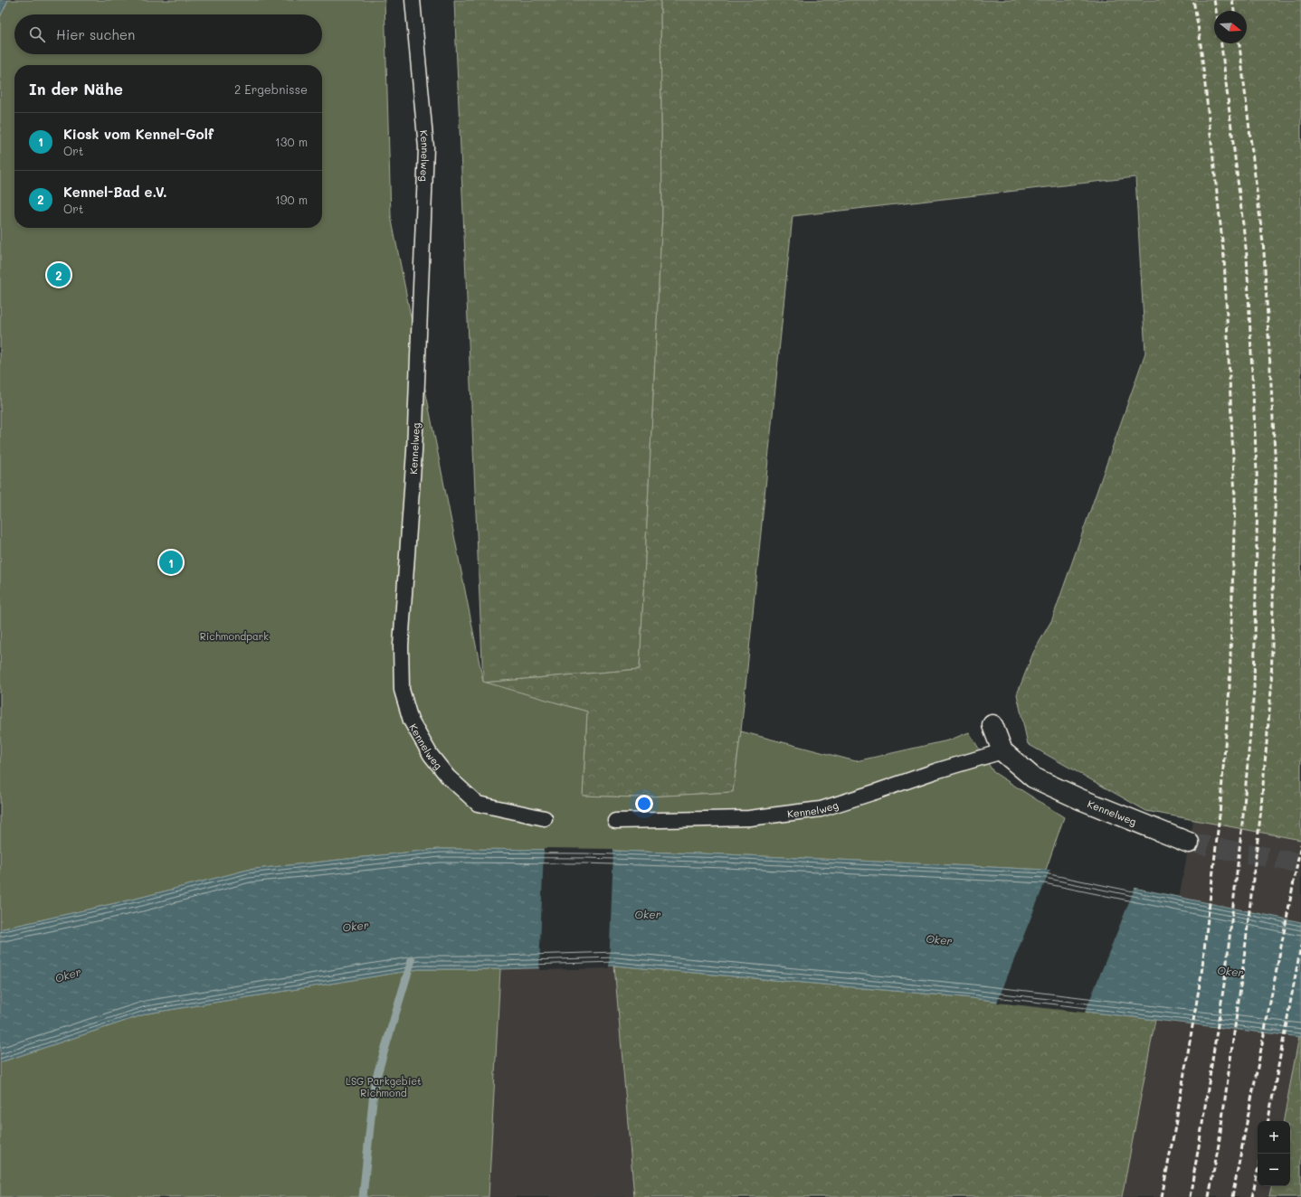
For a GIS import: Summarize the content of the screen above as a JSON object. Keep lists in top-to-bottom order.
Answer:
{
  "streets": {
    "street": ["Kennelweg"]
  },
  "water": ["Oker"],
  "parks": ["Richmondpark", "LSG Parkgebiet Richmond"],
  "north": "right",
  "page": {
    "search": "Hier suchen",
    "heading": ["In der Nähe", "2 Ergebnisse"],
    "list": [
      {
        "mark": "1",
        "name": "Kiosk vom Kennel-Golf",
        "note": "Ort",
        "value": "130 m"
      },
      {
        "mark": "2",
        "name": "Kennel-Bad e.V.",
        "note": "Ort",
        "value": "190 m"
      }
    ],
    "pins": ["2", "1"],
    "map_buttons": ["+", "−"]
  }
}
